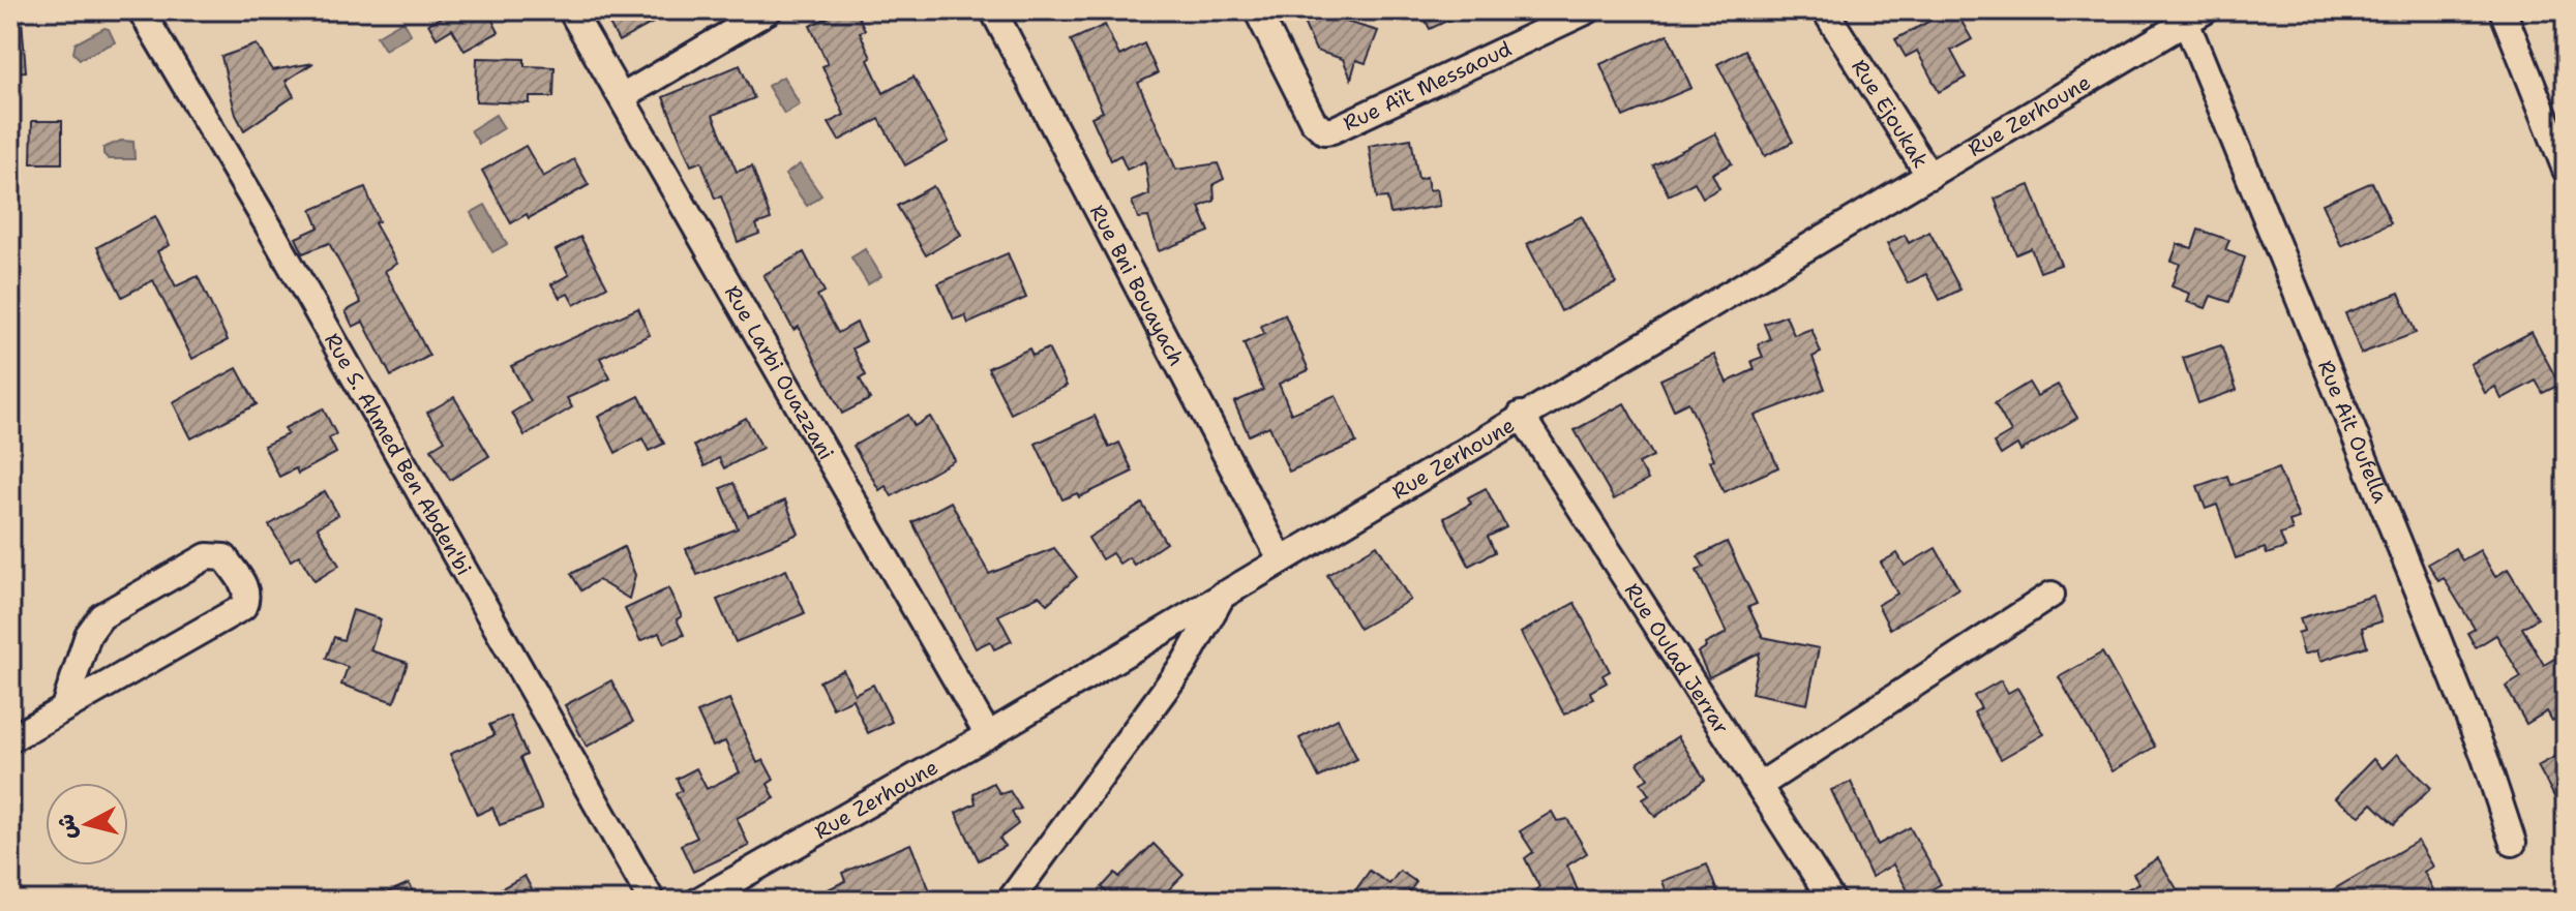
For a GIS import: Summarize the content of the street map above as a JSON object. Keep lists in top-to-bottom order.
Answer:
{
  "streets": {
    "street": [
      "Rue Aït Messaoud",
      "Rue Ejoukak",
      "Rue Zerhoune",
      "Rue Bni Bouayach",
      "Rue Larbi Ouazzani",
      "Rue Ait Oufella",
      "Rue S. Ahmed Ben Abden'bi",
      "Rue Oulad Jerrar"
    ]
  },
  "crossings": [
    ["Rue Ejoukak", "Rue Zerhoune"],
    ["Rue Zerhoune", "Rue Bni Bouayach"],
    ["Rue Zerhoune", "Rue Larbi Ouazzani"],
    ["Rue Zerhoune", "Rue Ait Oufella"],
    ["Rue Zerhoune", "Rue Oulad Jerrar"]
  ],
  "north": "left"
}
